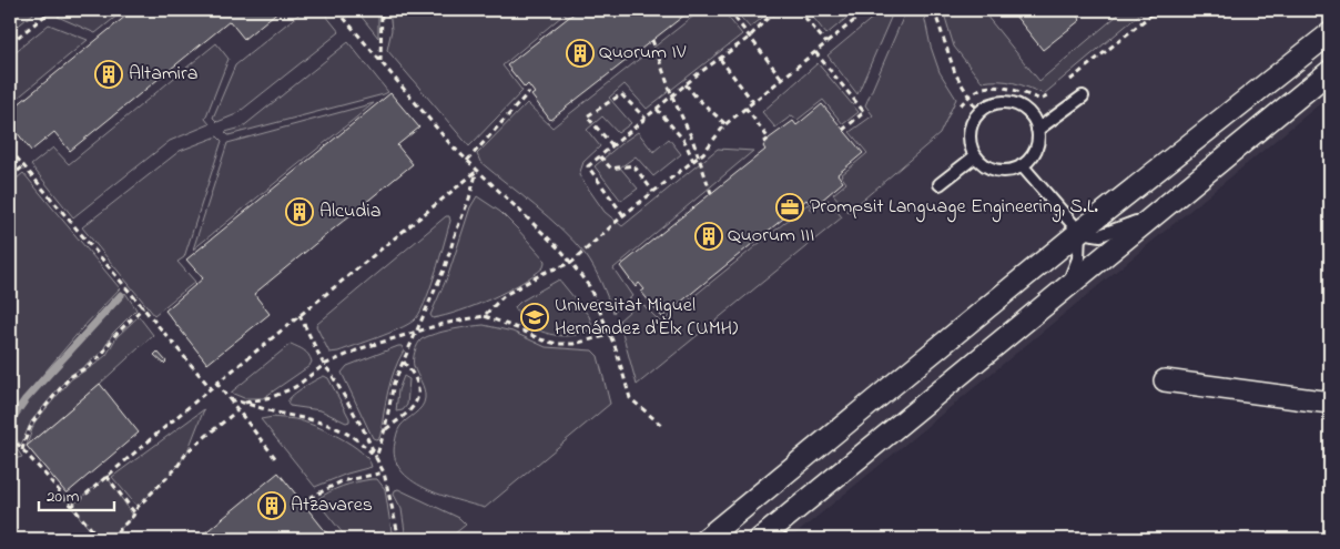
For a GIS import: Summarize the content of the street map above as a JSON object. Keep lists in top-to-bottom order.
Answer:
{
  "places": {
    "building": [
      "Quorum IV",
      "Altamira",
      "Alcudia",
      "Quorum III",
      "Atzavares"
    ],
    "office": ["Prompsit Language Engineering, S.L."],
    "school or university": ["Universitat Miguel Hernández d'Elx (UMH)"]
  },
  "scale_bar": "20 m"
}
